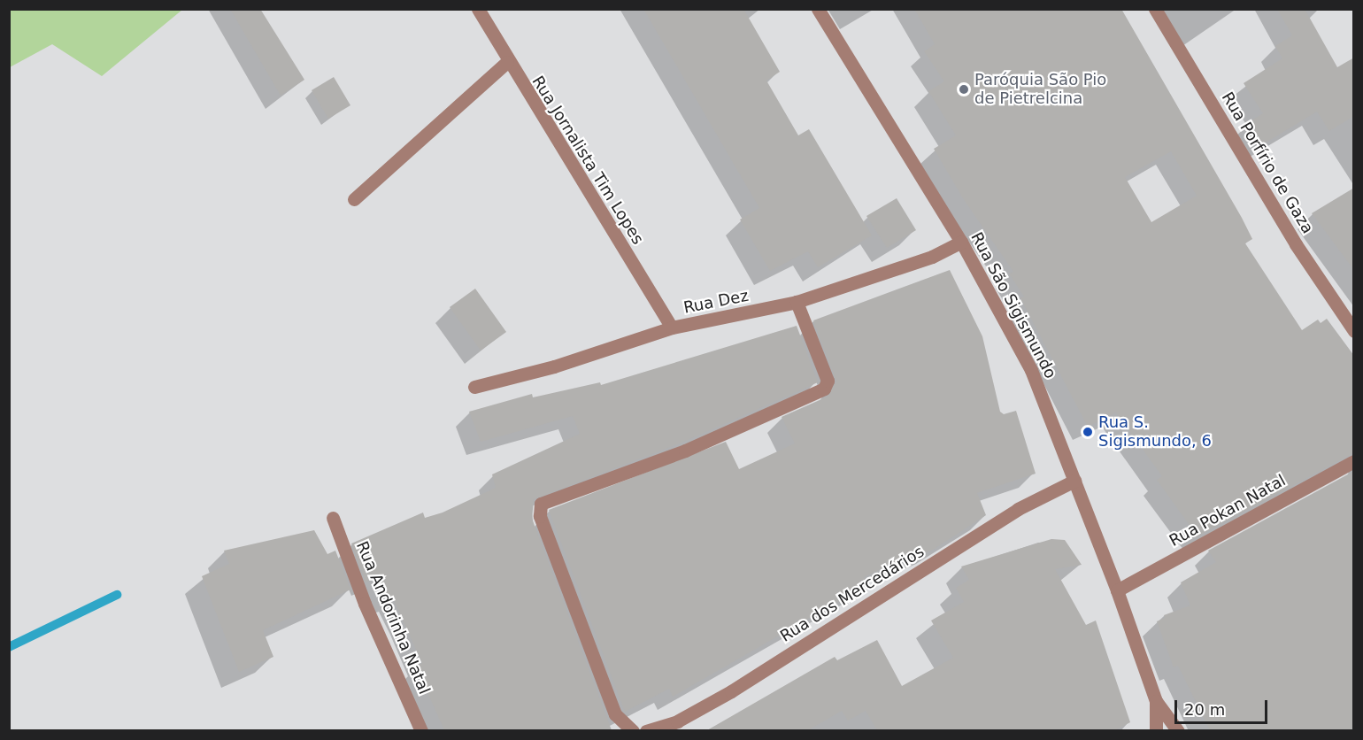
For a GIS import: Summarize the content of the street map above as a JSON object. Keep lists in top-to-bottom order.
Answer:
{
  "streets": {
    "street": [
      "Rua Jornalista Tim Lopes",
      "Rua Porfírio de Gaza",
      "Rua Dez",
      "Rua São Sigismundo",
      "Rua Pokan Natal",
      "Rua dos Mercedários",
      "Rua Andorinha Natal"
    ]
  },
  "crossings": [
    ["Rua Jornalista Tim Lopes", "Rua Dez"],
    ["Rua Dez", "Rua São Sigismundo"],
    ["Rua São Sigismundo", "Rua Pokan Natal"],
    ["Rua São Sigismundo", "Rua dos Mercedários"]
  ],
  "places": ["Paróquia São Pio de Pietrelcina", "Rua S. Sigismundo, 6"],
  "scale_bar": "20 m"
}
